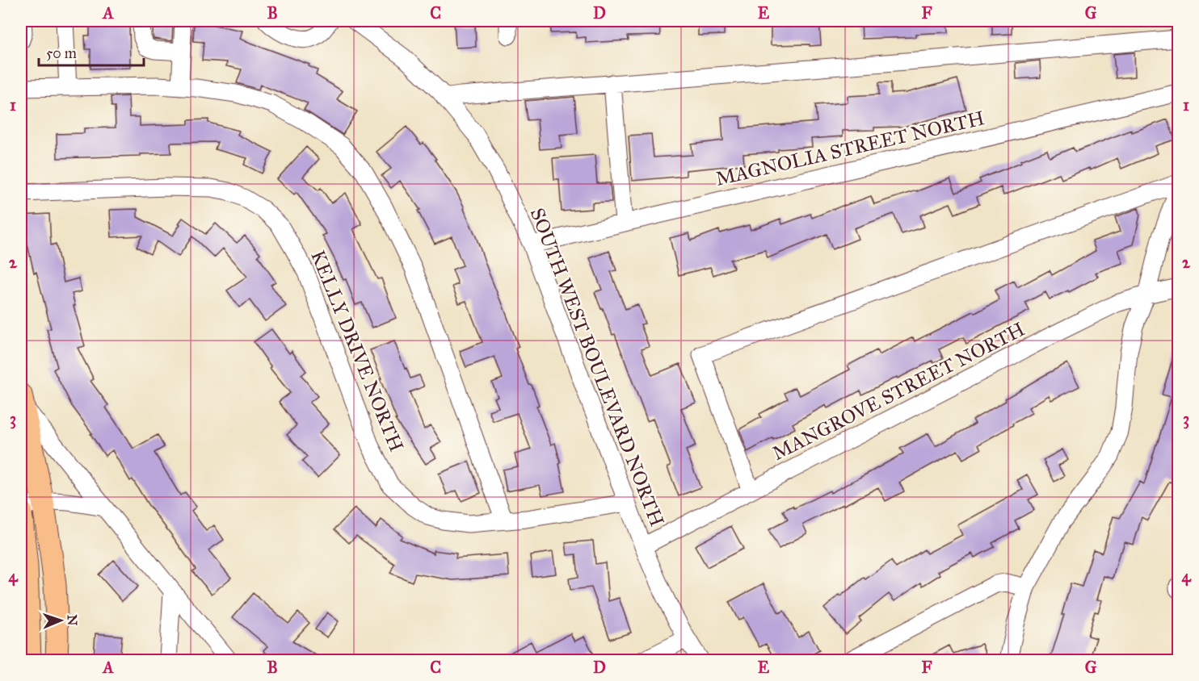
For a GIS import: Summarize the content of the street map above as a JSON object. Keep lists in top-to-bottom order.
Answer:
{
  "streets": {
    "street": [
      "MAGNOLIA STREET NORTH",
      "KELLY DRIVE NORTH",
      "SOUTH WEST BOULEVARD NORTH",
      "MANGROVE STREET NORTH"
    ]
  },
  "crossings": [
    ["MAGNOLIA STREET NORTH", "SOUTH WEST BOULEVARD NORTH"],
    ["KELLY DRIVE NORTH", "SOUTH WEST BOULEVARD NORTH"],
    ["SOUTH WEST BOULEVARD NORTH", "MANGROVE STREET NORTH"]
  ],
  "scale_bar": "50 m",
  "north": "right",
  "grid": {
    "columns": [
      "A",
      "B",
      "C",
      "D",
      "E",
      "F",
      "G"
    ],
    "rows": [
      "1",
      "2",
      "3",
      "4"
    ]
  }
}
